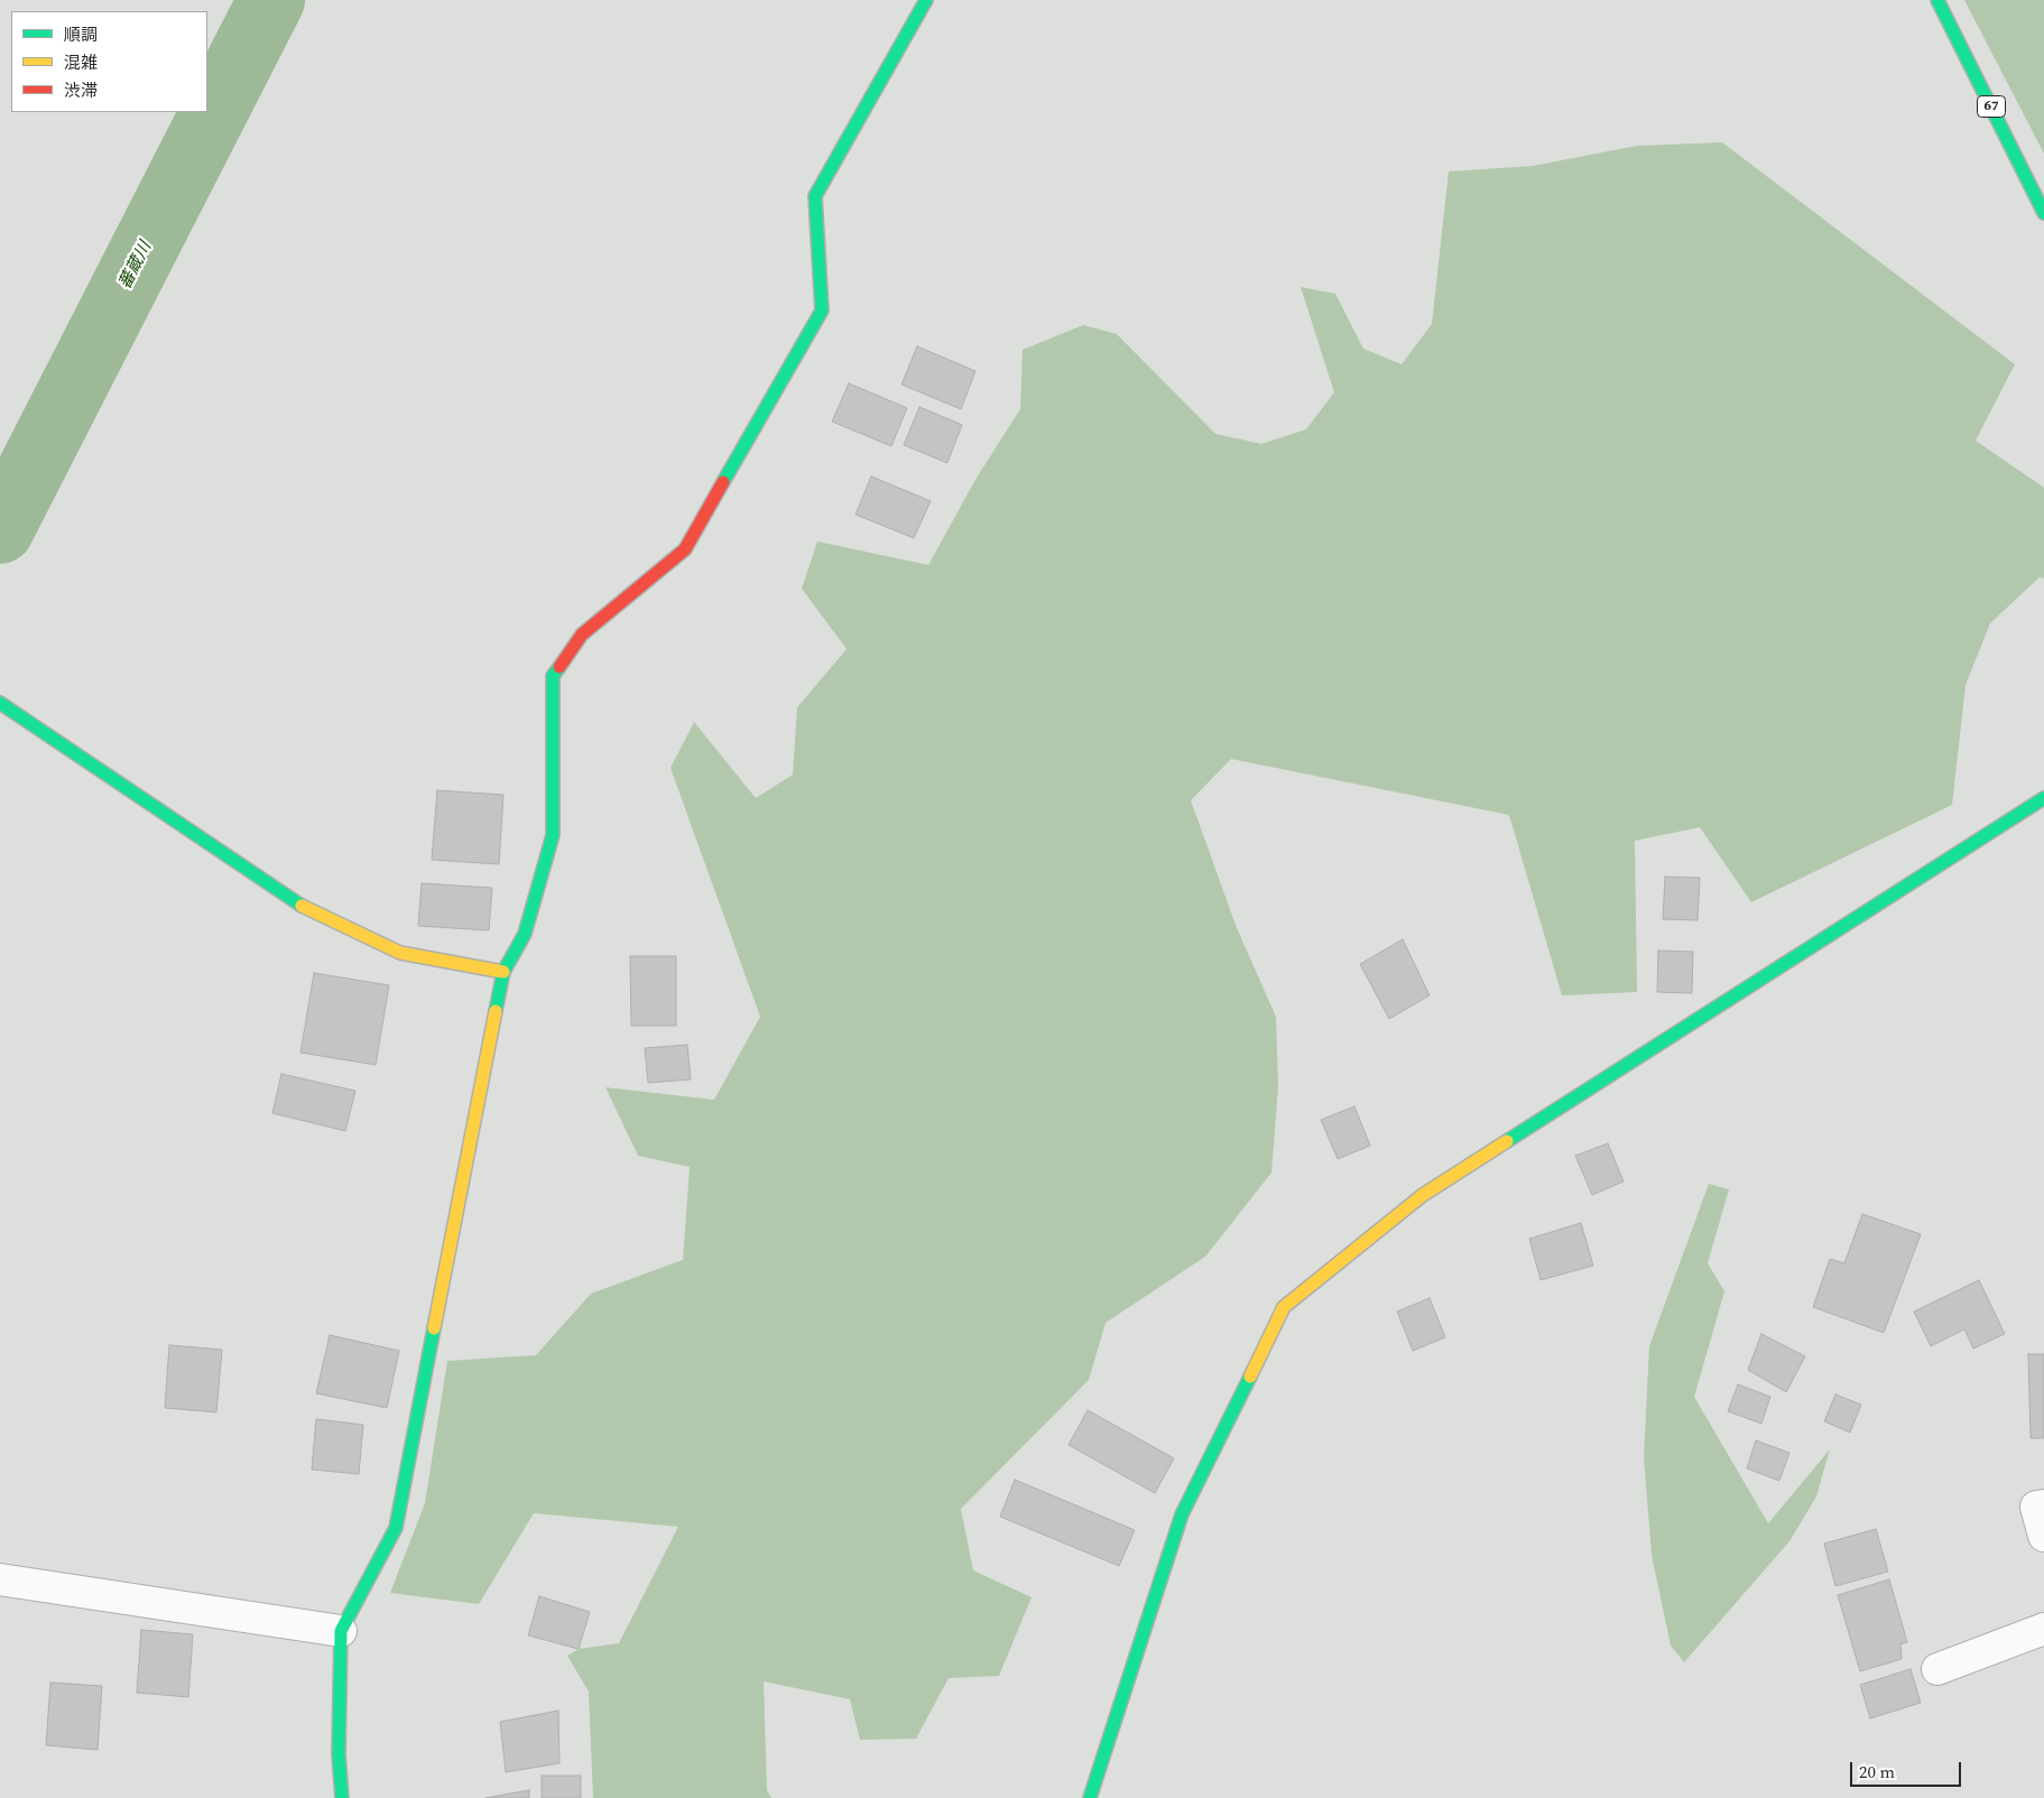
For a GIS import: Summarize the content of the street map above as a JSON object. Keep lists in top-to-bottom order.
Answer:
{
  "streets": {
    "street": ["67"]
  },
  "water": ["蕃蔵川"],
  "legend": ["順調", "混雑", "渋滞"],
  "scale_bar": "20 m"
}
